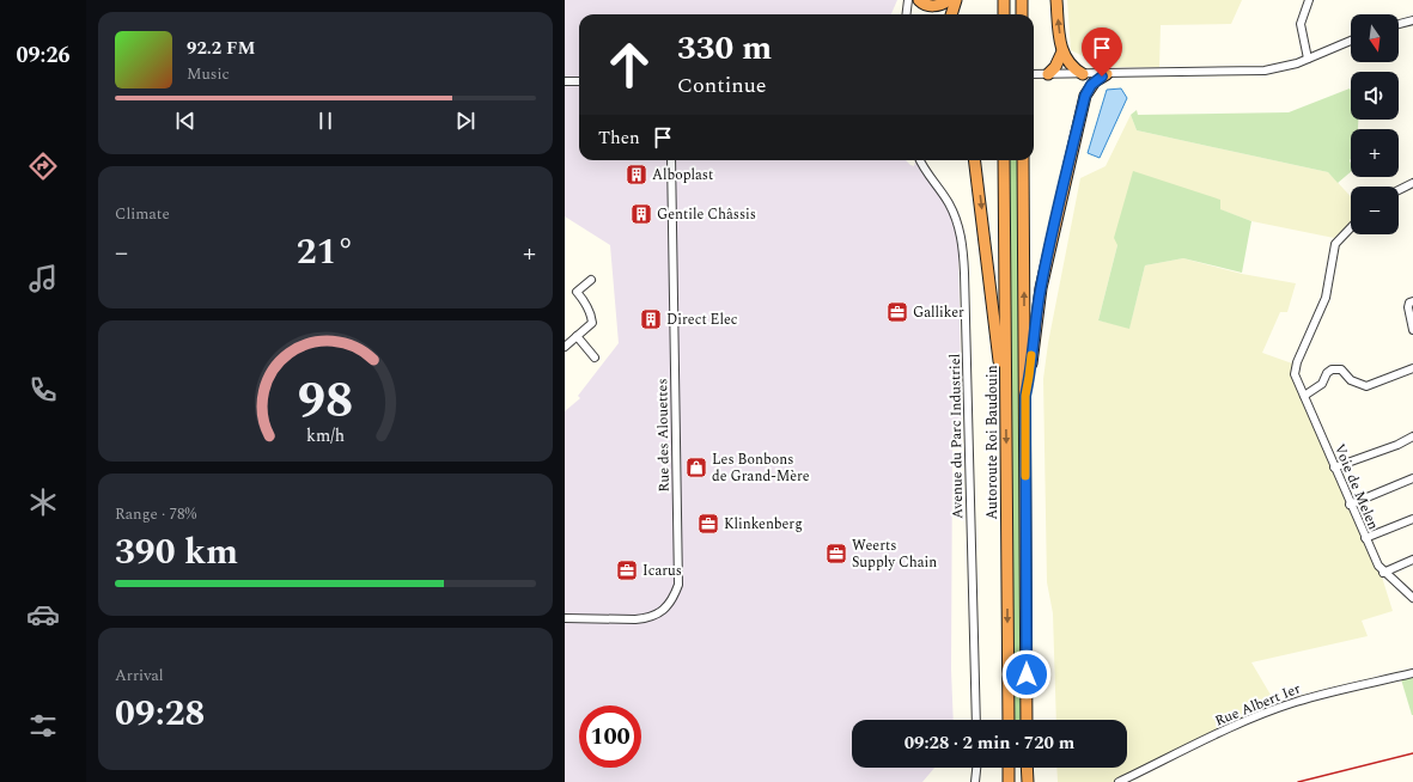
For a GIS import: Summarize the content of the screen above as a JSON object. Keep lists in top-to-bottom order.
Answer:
{
  "streets": {
    "highway": ["Autoroute Roi Baudouin"],
    "street": [
      "Rue des Alouettes",
      "Avenue du Parc Industriel",
      "Voie de Melen",
      "Rue Albert Ier"
    ]
  },
  "places": {
    "building": ["Alboplast", "Gentile Châssis", "Direct Elec"],
    "office": [
      "Galliker",
      "Klinkenberg",
      "Weerts Supply Chain",
      "Icarus"
    ],
    "shop": ["Les Bonbons de Grand-Mère"]
  },
  "north": "bottom",
  "page": {
    "tabs": "09:26",
    "map_buttons": ["+", "−"],
    "turn": ["330 m", "Continue"],
    "song": ["92.2 FM", "Music"],
    "then": "Then",
    "tile": [
      "Climate",
      ["Range · 78%", "390 km"],
      ["Arrival", "09:28"]
    ],
    "heat": ["−", "21°", "+"],
    "limit": "100",
    "trip": "09:28 · 2 min · 720 m",
    "gauge": ["98", "km/h"]
  }
}
